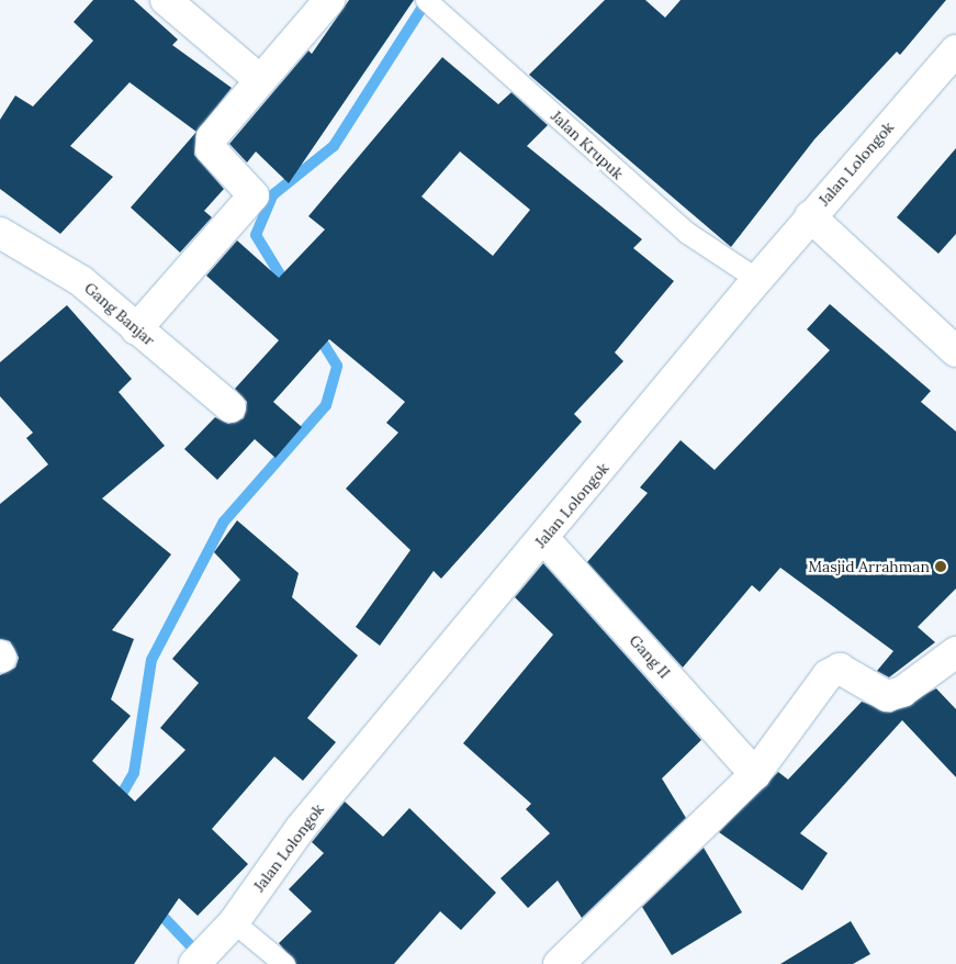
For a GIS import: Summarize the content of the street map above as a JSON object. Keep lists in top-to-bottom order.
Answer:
{
  "streets": {
    "street": ["Jalan Lolongok", "Gang Banjar", "Gang II"],
    "lane": ["Jalan Krupuk"]
  },
  "crossings": [
    ["Jalan Krupuk", "Jalan Lolongok"],
    ["Jalan Lolongok", "Gang II"]
  ],
  "places": ["Masjid Arrahman"]
}
